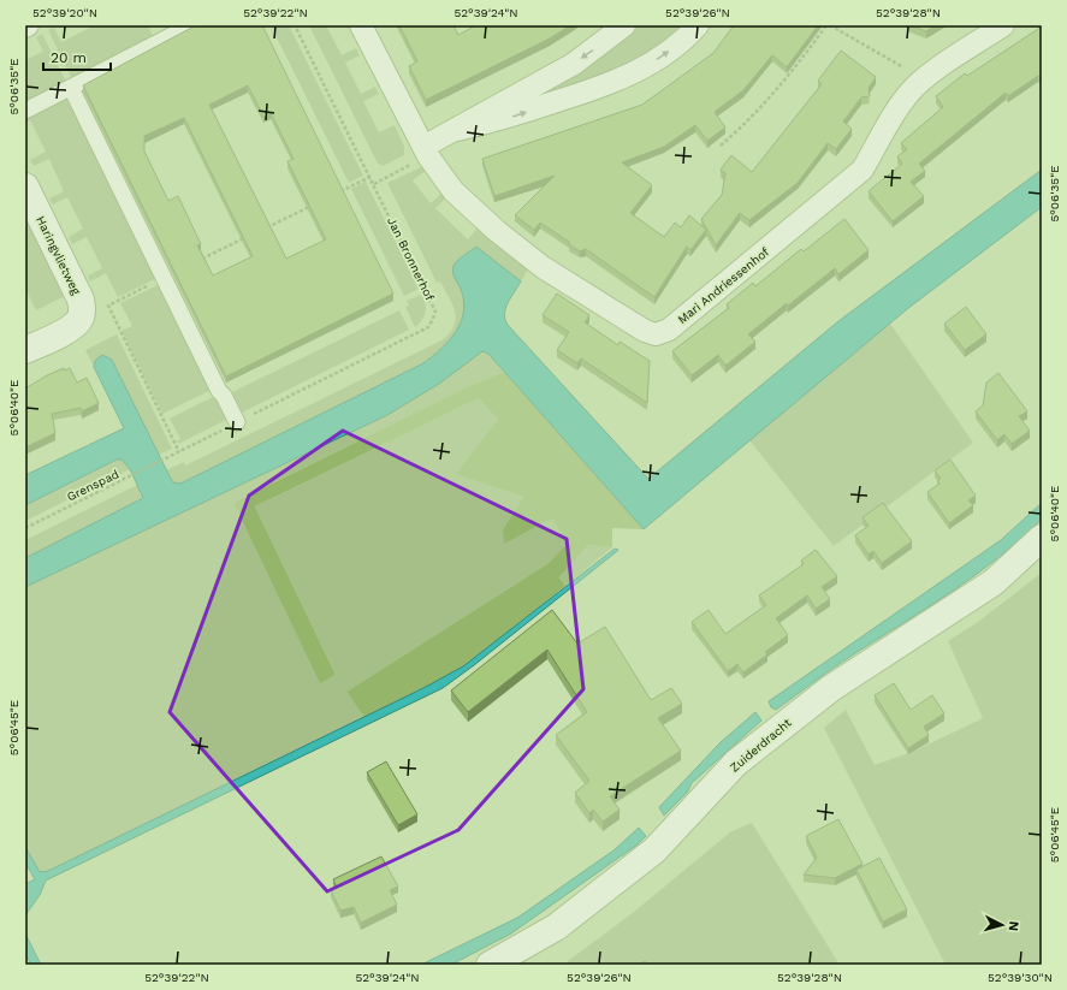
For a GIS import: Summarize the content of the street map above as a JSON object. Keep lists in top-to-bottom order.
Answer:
{
  "streets": {
    "street": ["Haringvlietweg", "Mari Andriessenhof", "Zuiderdracht"],
    "path": ["Jan Bronnerhof", "Grenspad"]
  },
  "crossings": [
    ["Jan Bronnerhof", "Grenspad"]
  ],
  "scale_bar": "20 m",
  "north": "right",
  "coordinates": [
    "52°39'20\"N",
    "52°39'22\"N",
    "52°39'24\"N",
    "52°39'26\"N",
    "52°39'28\"N",
    "5°06'35\"E",
    "5°06'40\"E",
    "5°06'45\"E",
    "52°39'30\"N"
  ]
}
